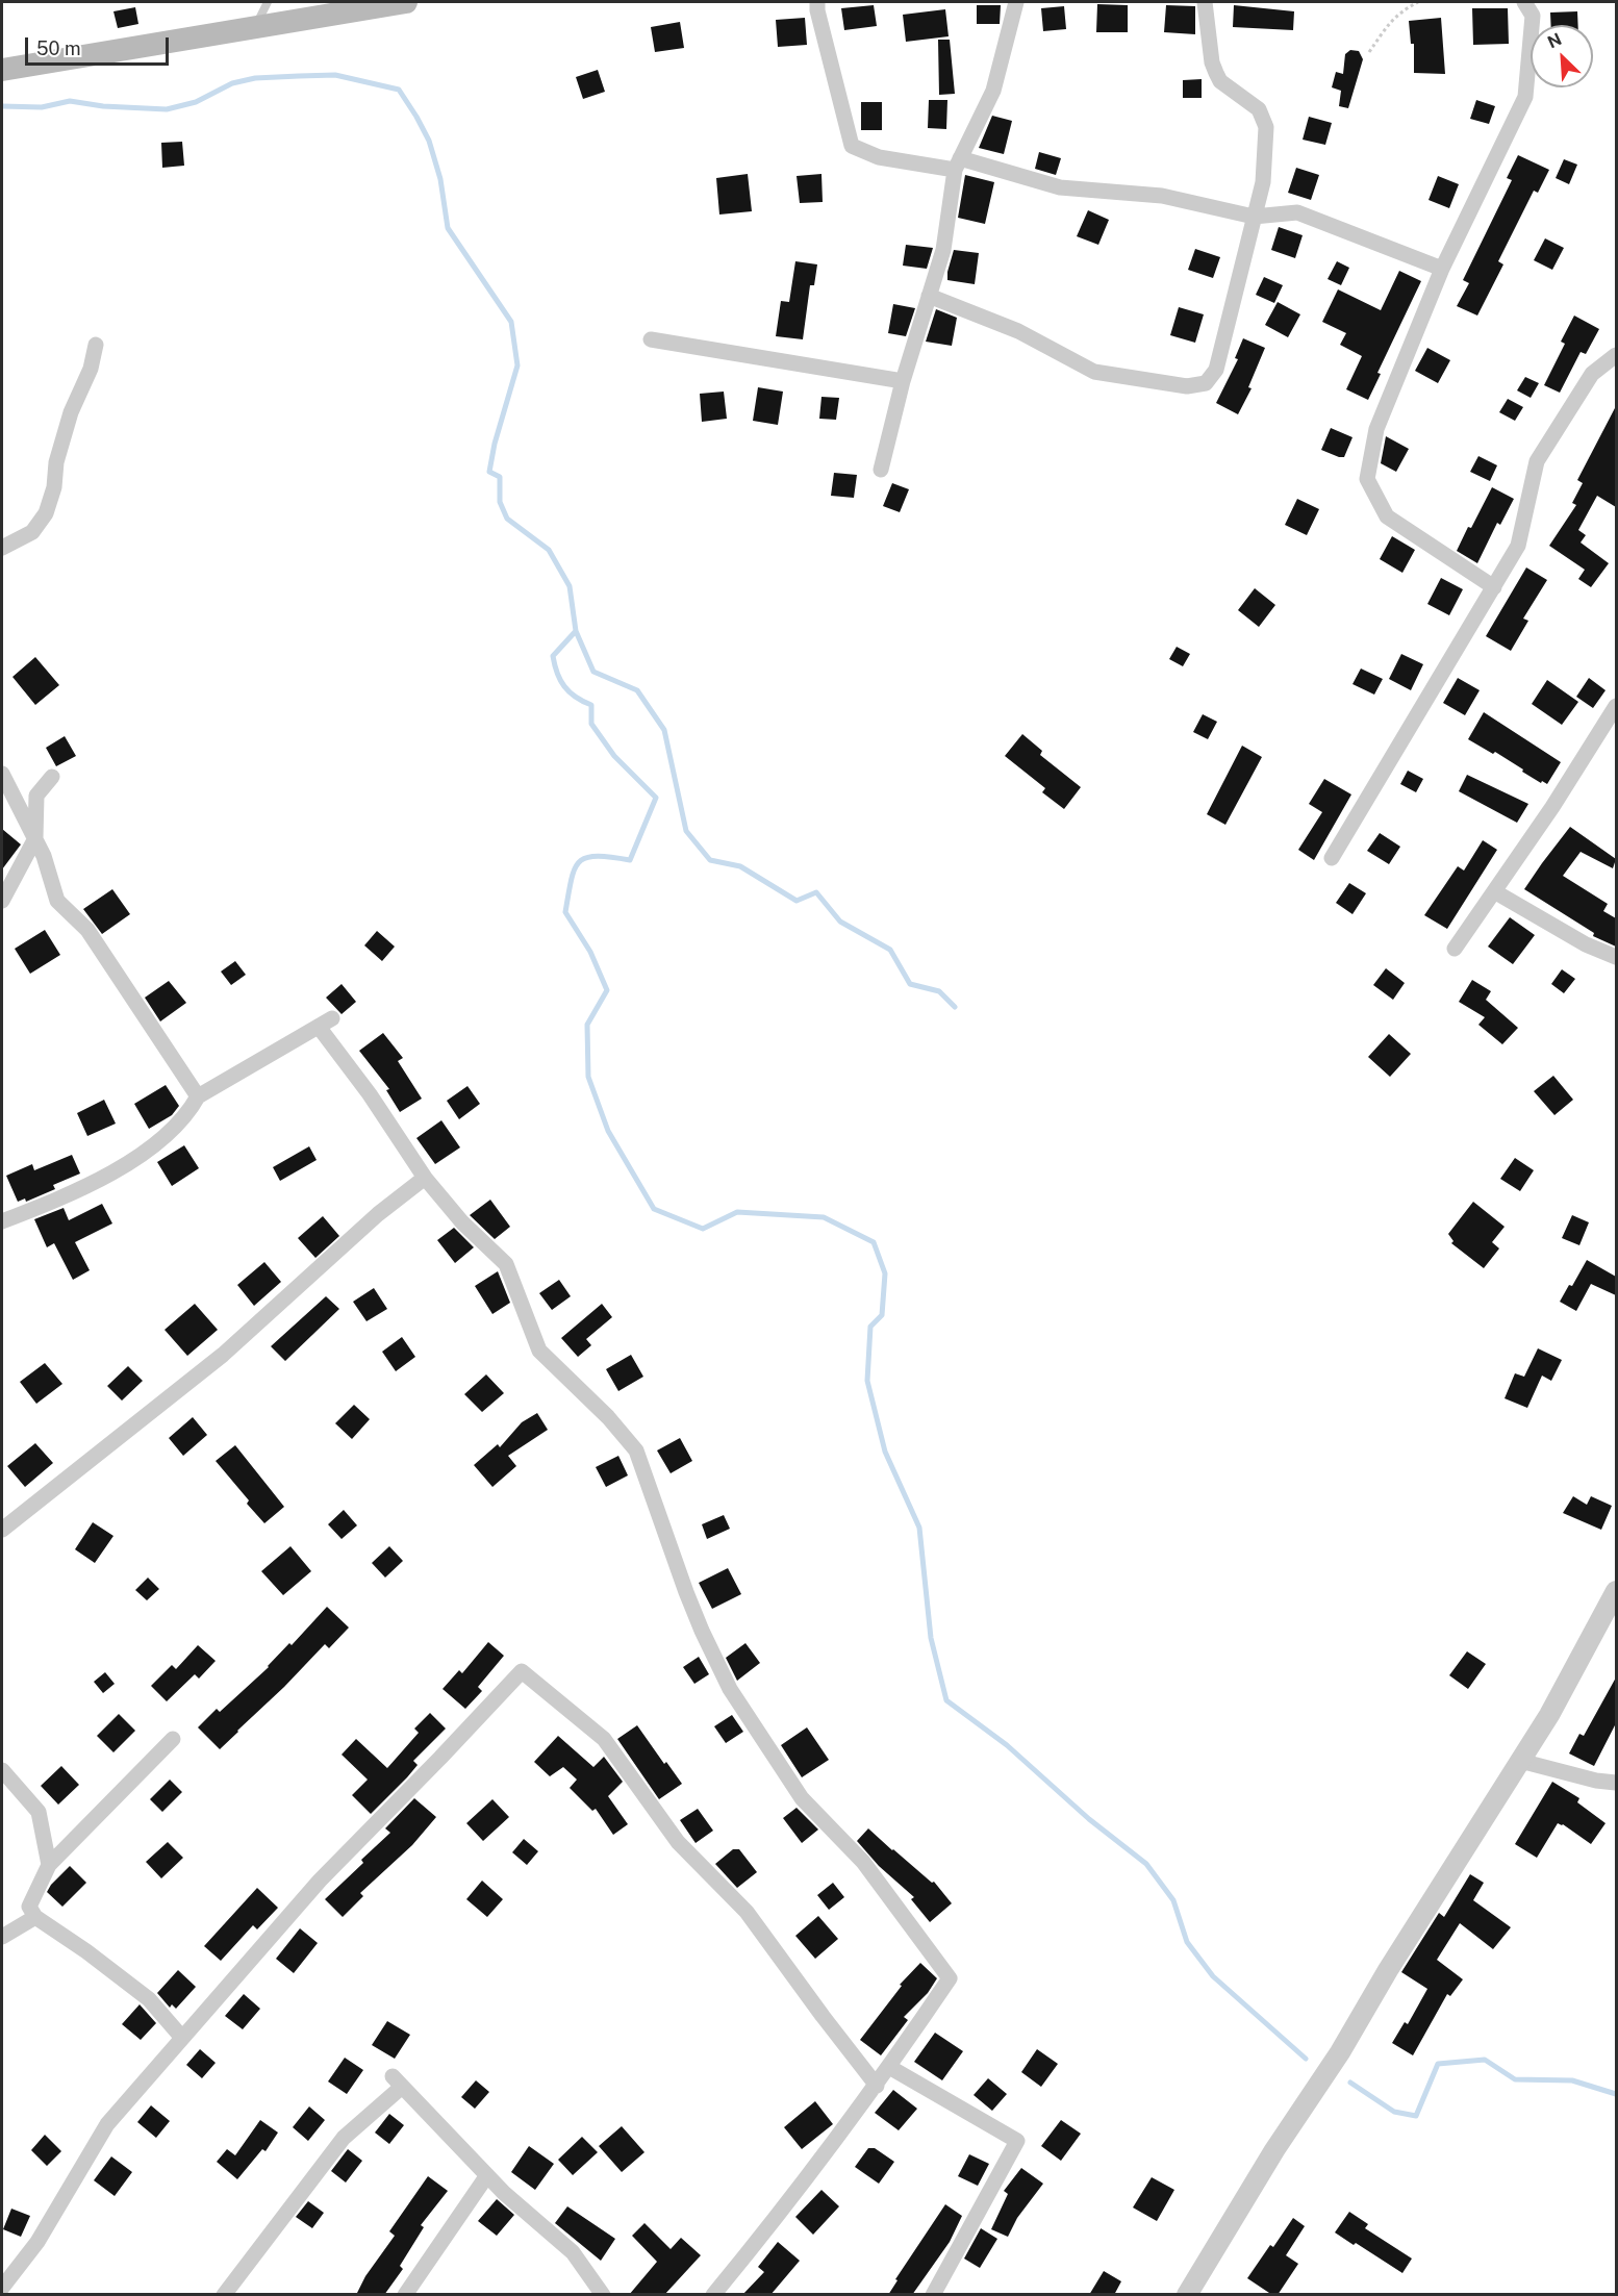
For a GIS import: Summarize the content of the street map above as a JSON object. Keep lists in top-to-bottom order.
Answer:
{
  "scale_bar": "50 m",
  "north": "top left"
}
